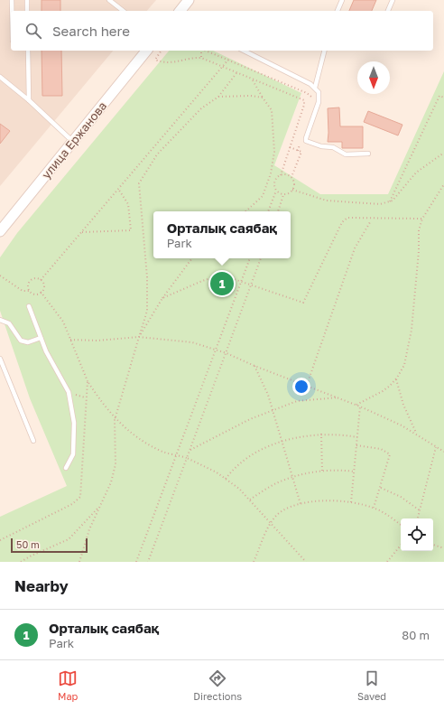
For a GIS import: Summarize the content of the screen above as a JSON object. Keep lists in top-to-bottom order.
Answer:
{
  "streets": {
    "street": ["улица Ержанова"]
  },
  "scale_bar": "50 m",
  "north": "bottom",
  "page": {
    "search": "Search here",
    "popup": ["Орталық саябақ", "Park"],
    "pins": "1",
    "scale": "50 m",
    "heading": "Nearby",
    "list": [
      {
        "mark": "1",
        "name": "Орталық саябақ",
        "note": "Park",
        "value": "80 m"
      }
    ],
    "nav": ["Map", "Directions", "Saved"]
  }
}
